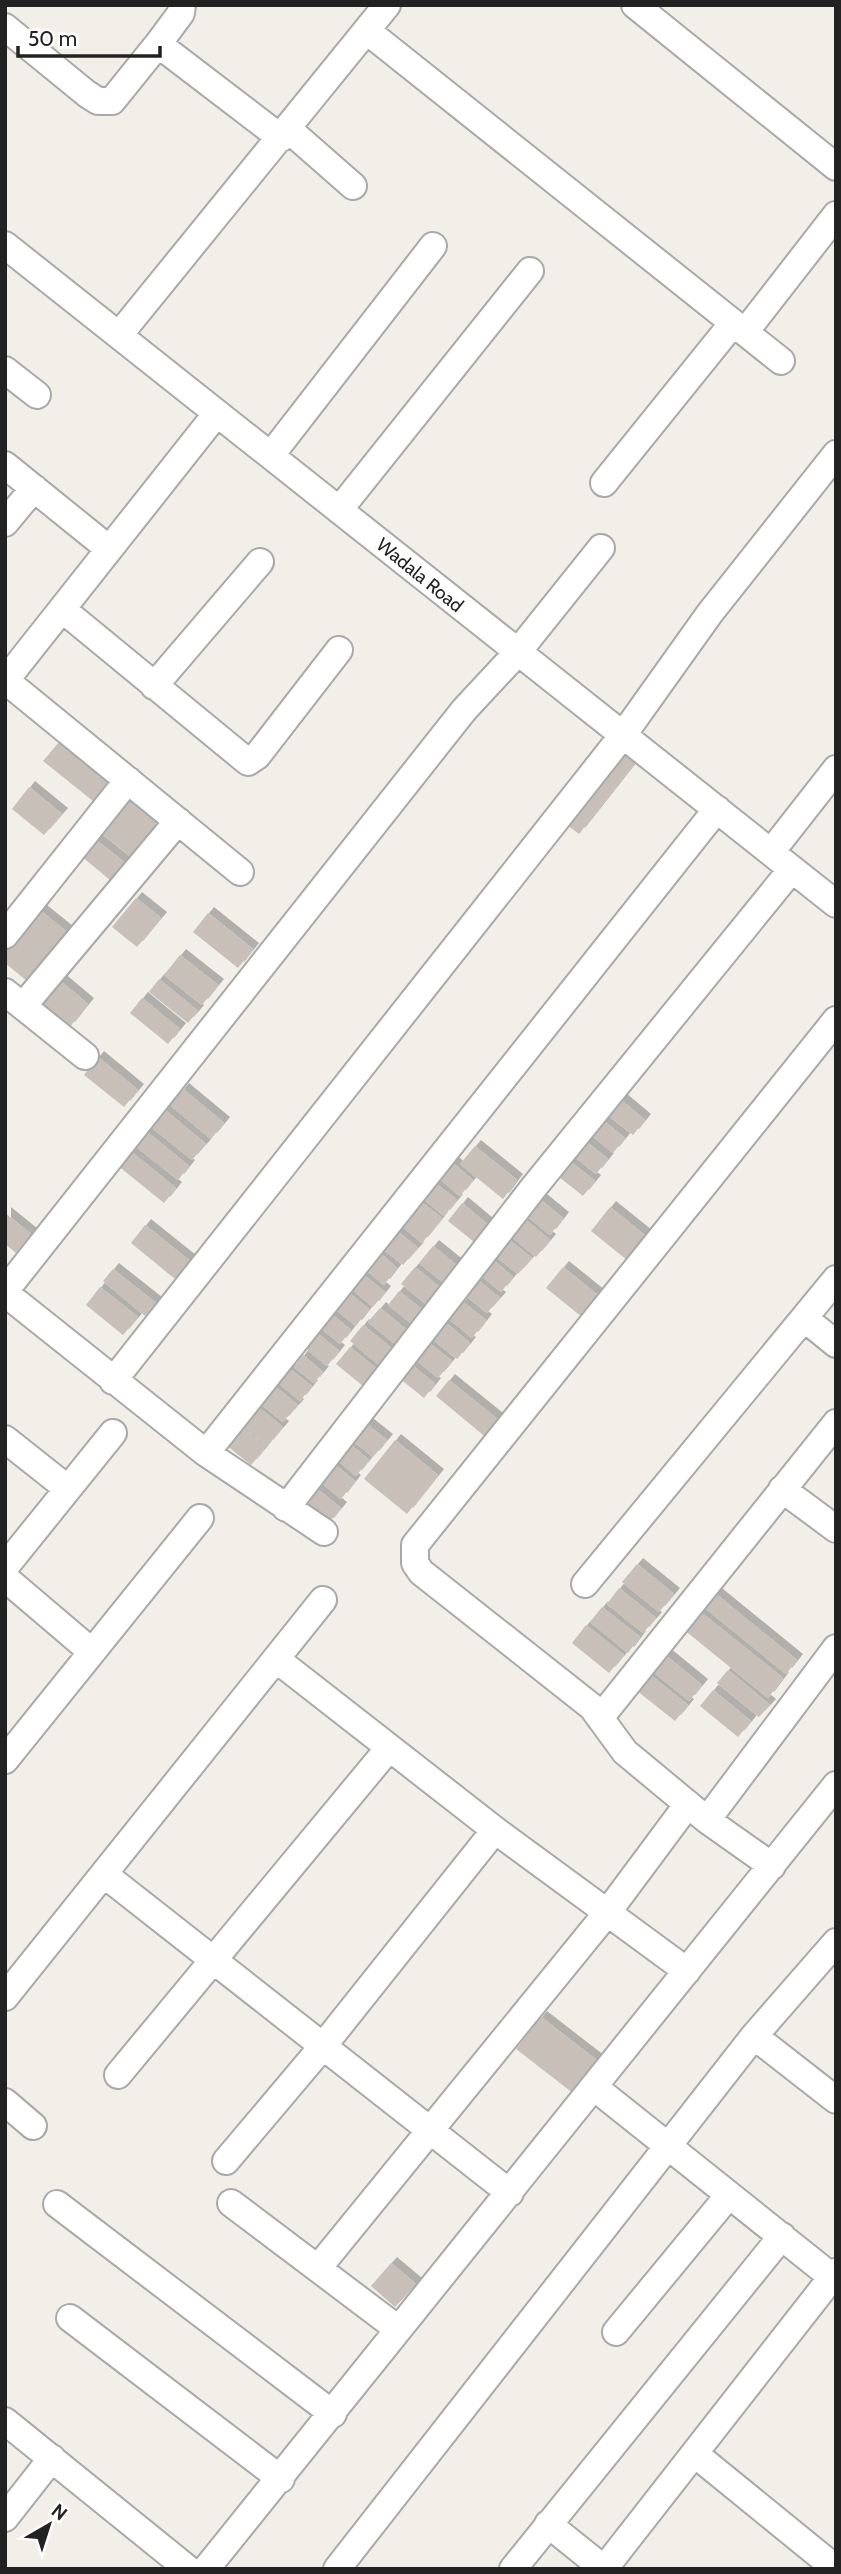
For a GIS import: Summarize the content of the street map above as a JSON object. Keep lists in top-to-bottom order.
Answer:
{
  "streets": {
    "street": ["Wadala Road"]
  },
  "scale_bar": "50 m",
  "north": "top right"
}
